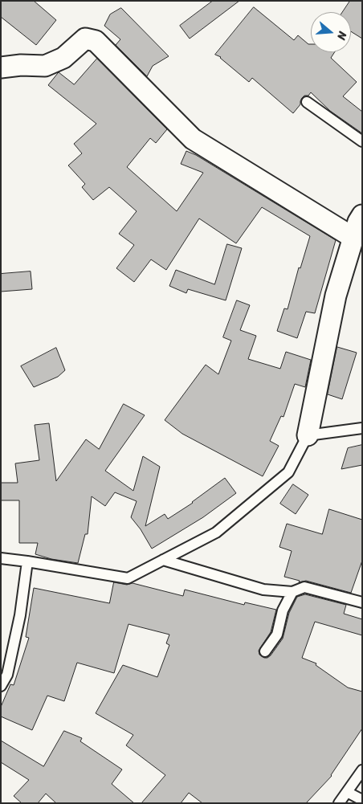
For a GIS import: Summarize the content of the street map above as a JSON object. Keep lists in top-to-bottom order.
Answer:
{
  "north": "right"
}
